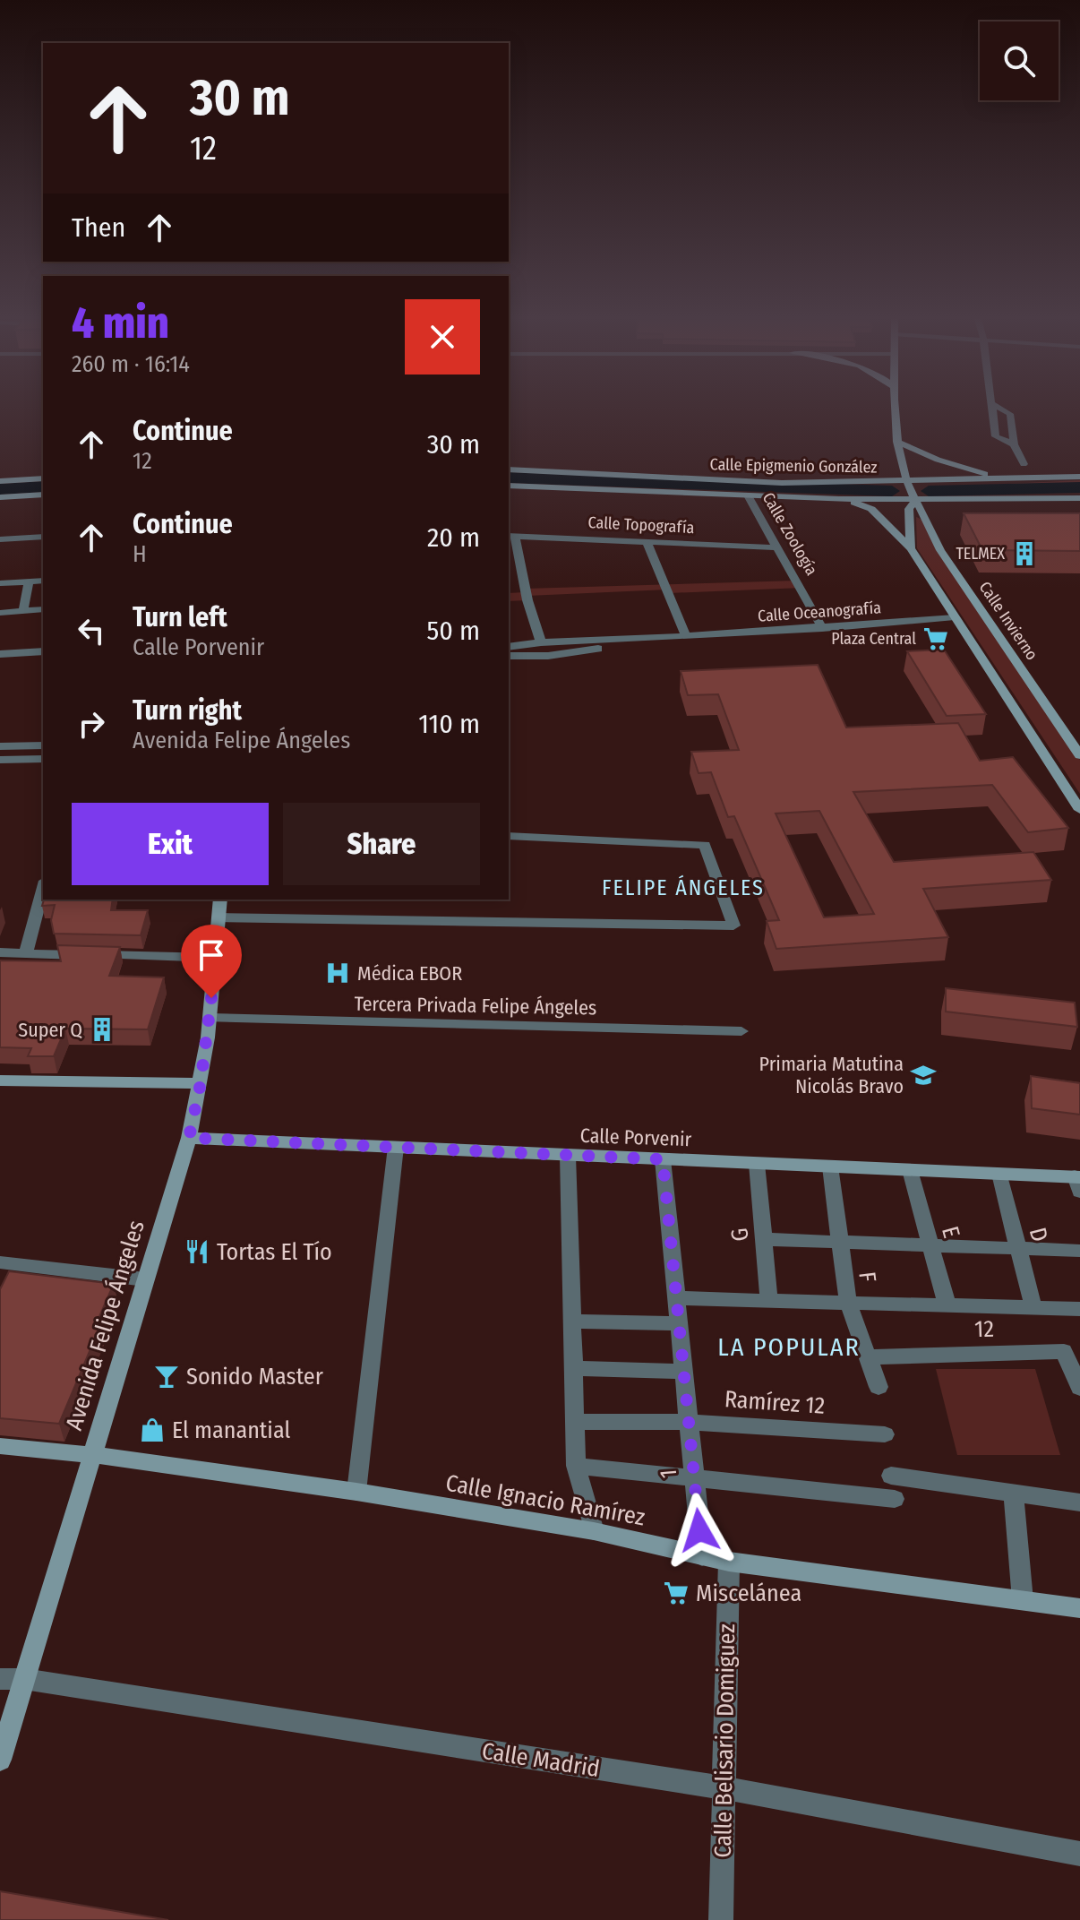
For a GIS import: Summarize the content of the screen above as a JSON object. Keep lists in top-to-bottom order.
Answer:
{
  "streets": {
    "street": [
      "Calle Epigmenio González",
      "Calle Topografía",
      "Calle Zoología",
      "Calle Oceanografía",
      "Calle Invierno",
      "Tercera Privada Felipe Ángeles",
      "Calle Porvenir",
      "E",
      "G",
      "D",
      "F",
      "Avenida Felipe Ángeles",
      "12",
      "Ramírez 12",
      "1",
      "Calle Ignacio Ramírez",
      "Calle Belisario Domiguez",
      "Calle Madrid"
    ]
  },
  "crossings": [
    ["Calle Epigmenio González", "Calle Zoología"],
    ["Calle Epigmenio González", "Calle Invierno"],
    ["Calle Topografía", "Calle Zoología"],
    ["Calle Zoología", "Calle Oceanografía"],
    ["Tercera Privada Felipe Ángeles", "Avenida Felipe Ángeles"],
    ["Calle Porvenir", "E"],
    ["Calle Porvenir", "G"],
    ["Calle Porvenir", "D"],
    ["Calle Porvenir", "F"],
    ["Calle Porvenir", "Avenida Felipe Ángeles"],
    ["F", "12"],
    ["Avenida Felipe Ángeles", "Calle Ignacio Ramírez"],
    ["Avenida Felipe Ángeles", "Calle Madrid"],
    ["Ramírez 12", "1"],
    ["1", "Calle Ignacio Ramírez"],
    ["Calle Ignacio Ramírez", "Calle Belisario Domiguez"],
    ["Calle Belisario Domiguez", "Calle Madrid"]
  ],
  "districts": ["FELIPE ÁNGELES", "LA POPULAR"],
  "places": {
    "building": ["TELMEX", "Super Q"],
    "supermarket": ["Plaza Central", "Miscelánea"],
    "hospital": ["Médica EBOR"],
    "school or university": ["Primaria Matutina Nicolás Bravo"],
    "restaurant": ["Tortas El Tío"],
    "bar": ["Sonido Master"],
    "shop": ["El manantial"]
  },
  "page": {
    "turn": ["30 m", "12"],
    "then": "Then",
    "heading": ["4 min", "260 m · 16:14"],
    "list": [
      {
        "name": "Continue",
        "note": "12",
        "value": "30 m"
      },
      {
        "name": "Continue",
        "note": "H",
        "value": "20 m"
      },
      {
        "name": "Turn left",
        "note": "Calle Porvenir",
        "value": "50 m"
      },
      {
        "name": "Turn right",
        "note": "Avenida Felipe Ángeles",
        "value": "110 m"
      }
    ],
    "buttons": ["Exit", "Share"]
  }
}
